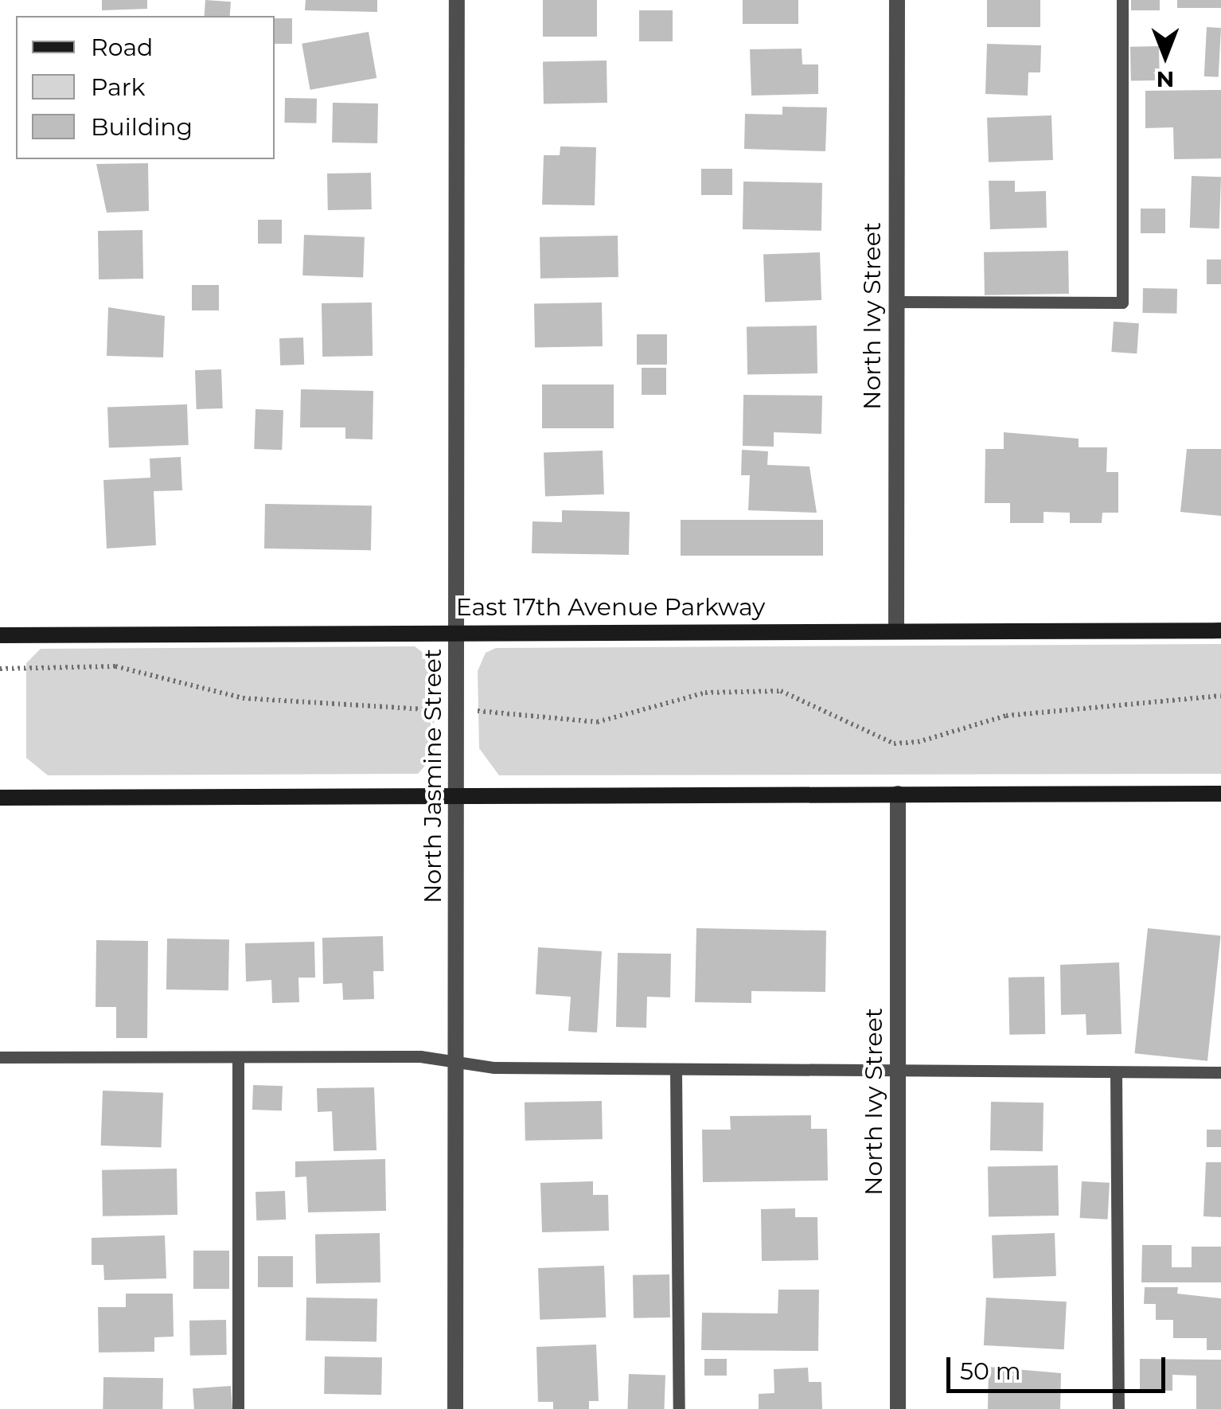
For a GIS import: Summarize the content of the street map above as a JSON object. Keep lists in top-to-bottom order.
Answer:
{
  "streets": {
    "main road": ["East 17th Avenue Parkway"],
    "street": ["North Ivy Street", "North Jasmine Street"]
  },
  "crossings": [
    ["North Ivy Street", "East 17th Avenue Parkway"],
    ["East 17th Avenue Parkway", "North Jasmine Street"]
  ],
  "legend": ["Road", "Park", "Building"],
  "scale_bar": "50 m",
  "north": "bottom"
}
